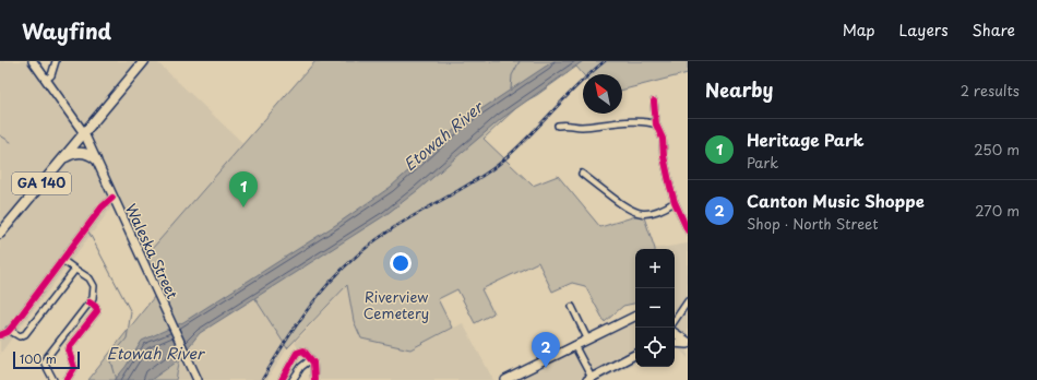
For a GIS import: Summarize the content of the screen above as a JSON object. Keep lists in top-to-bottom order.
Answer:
{
  "streets": {
    "main road": ["GA 140", "Waleska Street"]
  },
  "crossings": [
    ["GA 140", "Waleska Street"]
  ],
  "water": ["Etowah River"],
  "parks": ["Riverview Cemetery"],
  "scale_bar": "100 m",
  "north": "top left",
  "page": {
    "header": "Wayfind",
    "nav": ["Map", "Layers", "Share"],
    "heading": ["Nearby", "2 results"],
    "list": [
      {
        "mark": "1",
        "name": "Heritage Park",
        "note": "Park",
        "value": "250 m"
      },
      {
        "mark": "2",
        "name": "Canton Music Shoppe",
        "note": "Shop · North Street",
        "value": "270 m"
      }
    ],
    "pins": ["1", "2"],
    "map_buttons": ["+", "−"],
    "scale": "100 m"
  }
}
